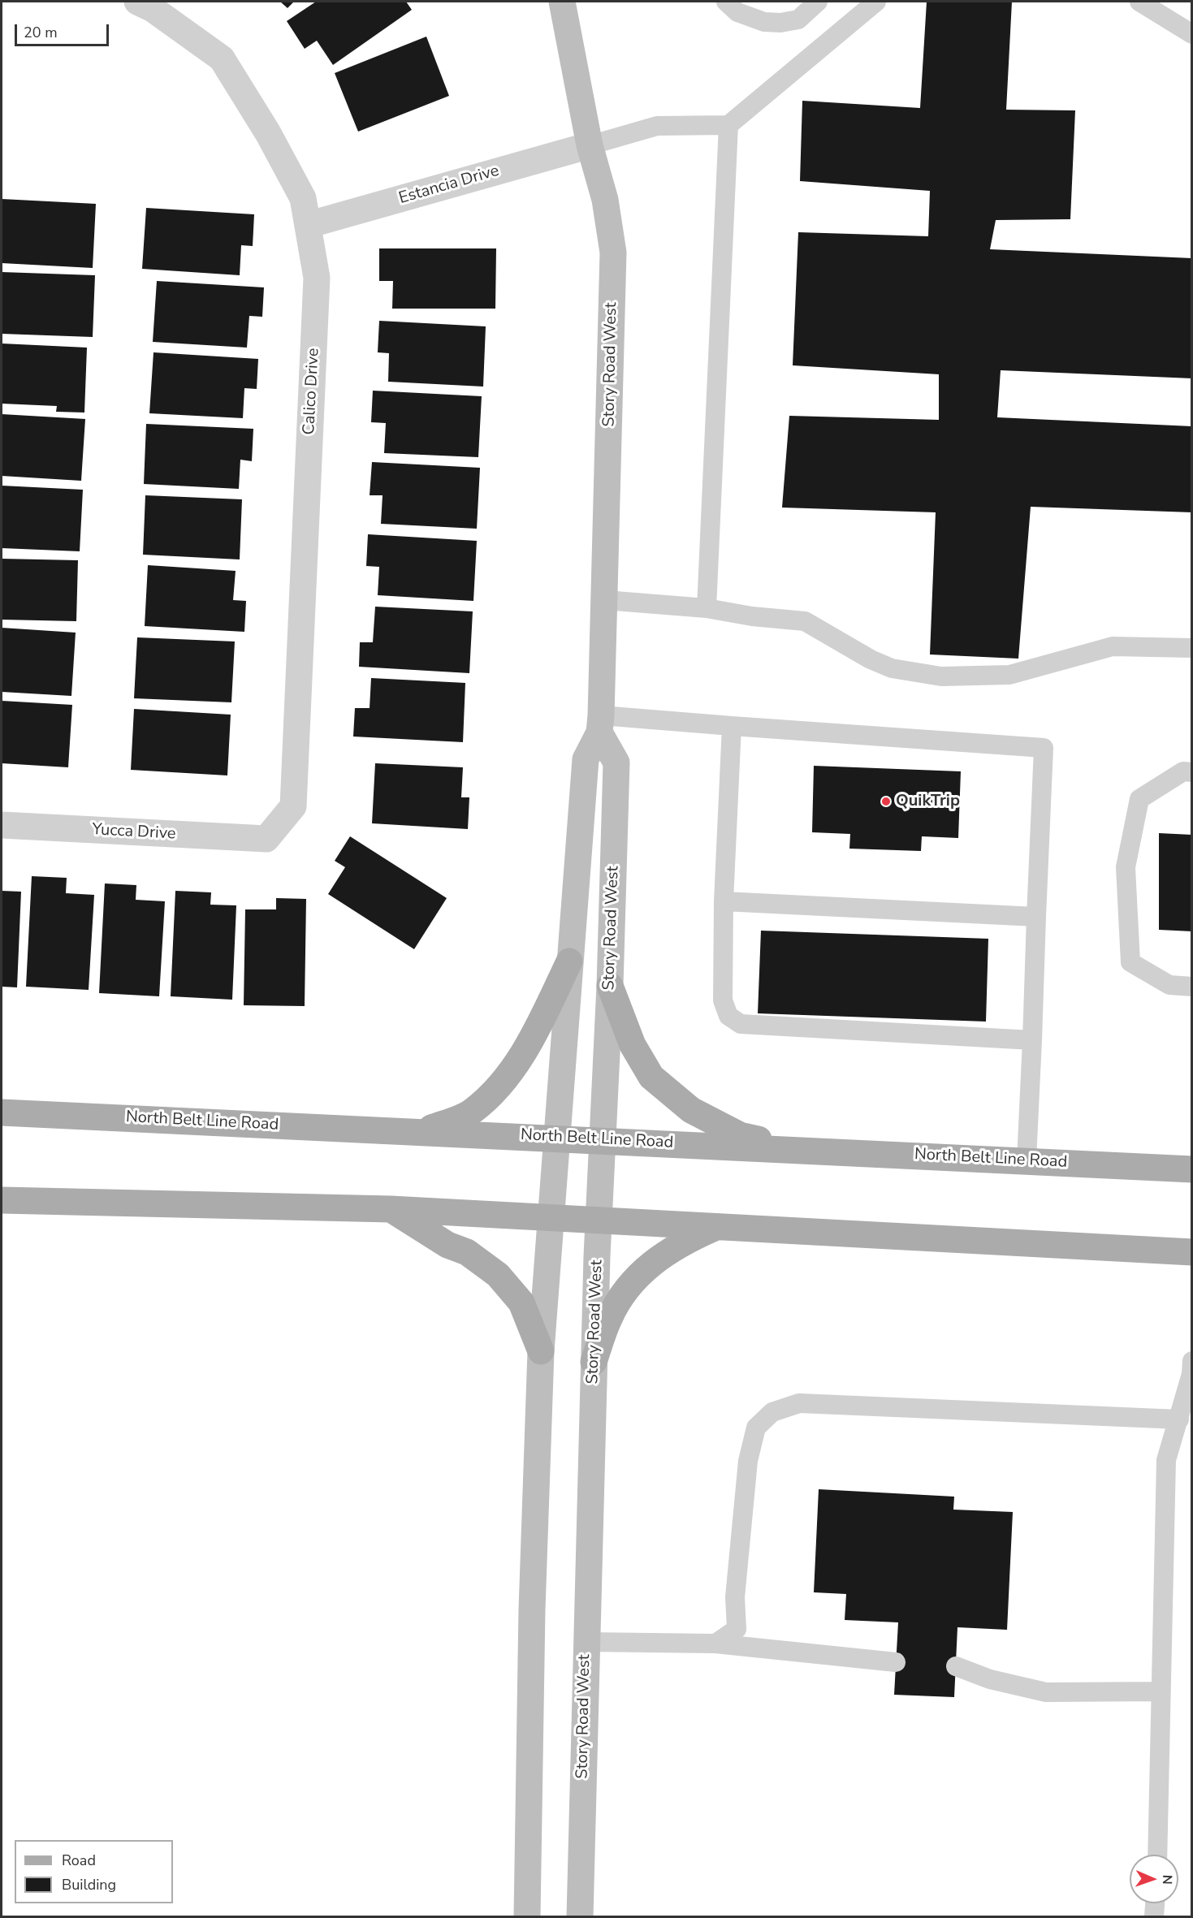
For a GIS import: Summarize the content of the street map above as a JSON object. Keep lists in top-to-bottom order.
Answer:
{
  "streets": {
    "main road": ["North Belt Line Road"],
    "street": [
      "Estancia Drive",
      "Story Road West",
      "Calico Drive",
      "Yucca Drive"
    ]
  },
  "crossings": [
    ["Estancia Drive", "Story Road West"],
    ["Estancia Drive", "Calico Drive"],
    ["Story Road West", "North Belt Line Road"],
    ["Calico Drive", "Yucca Drive"]
  ],
  "places": ["QuikTrip"],
  "legend": ["Road", "Building"],
  "scale_bar": "20 m",
  "north": "right"
}
